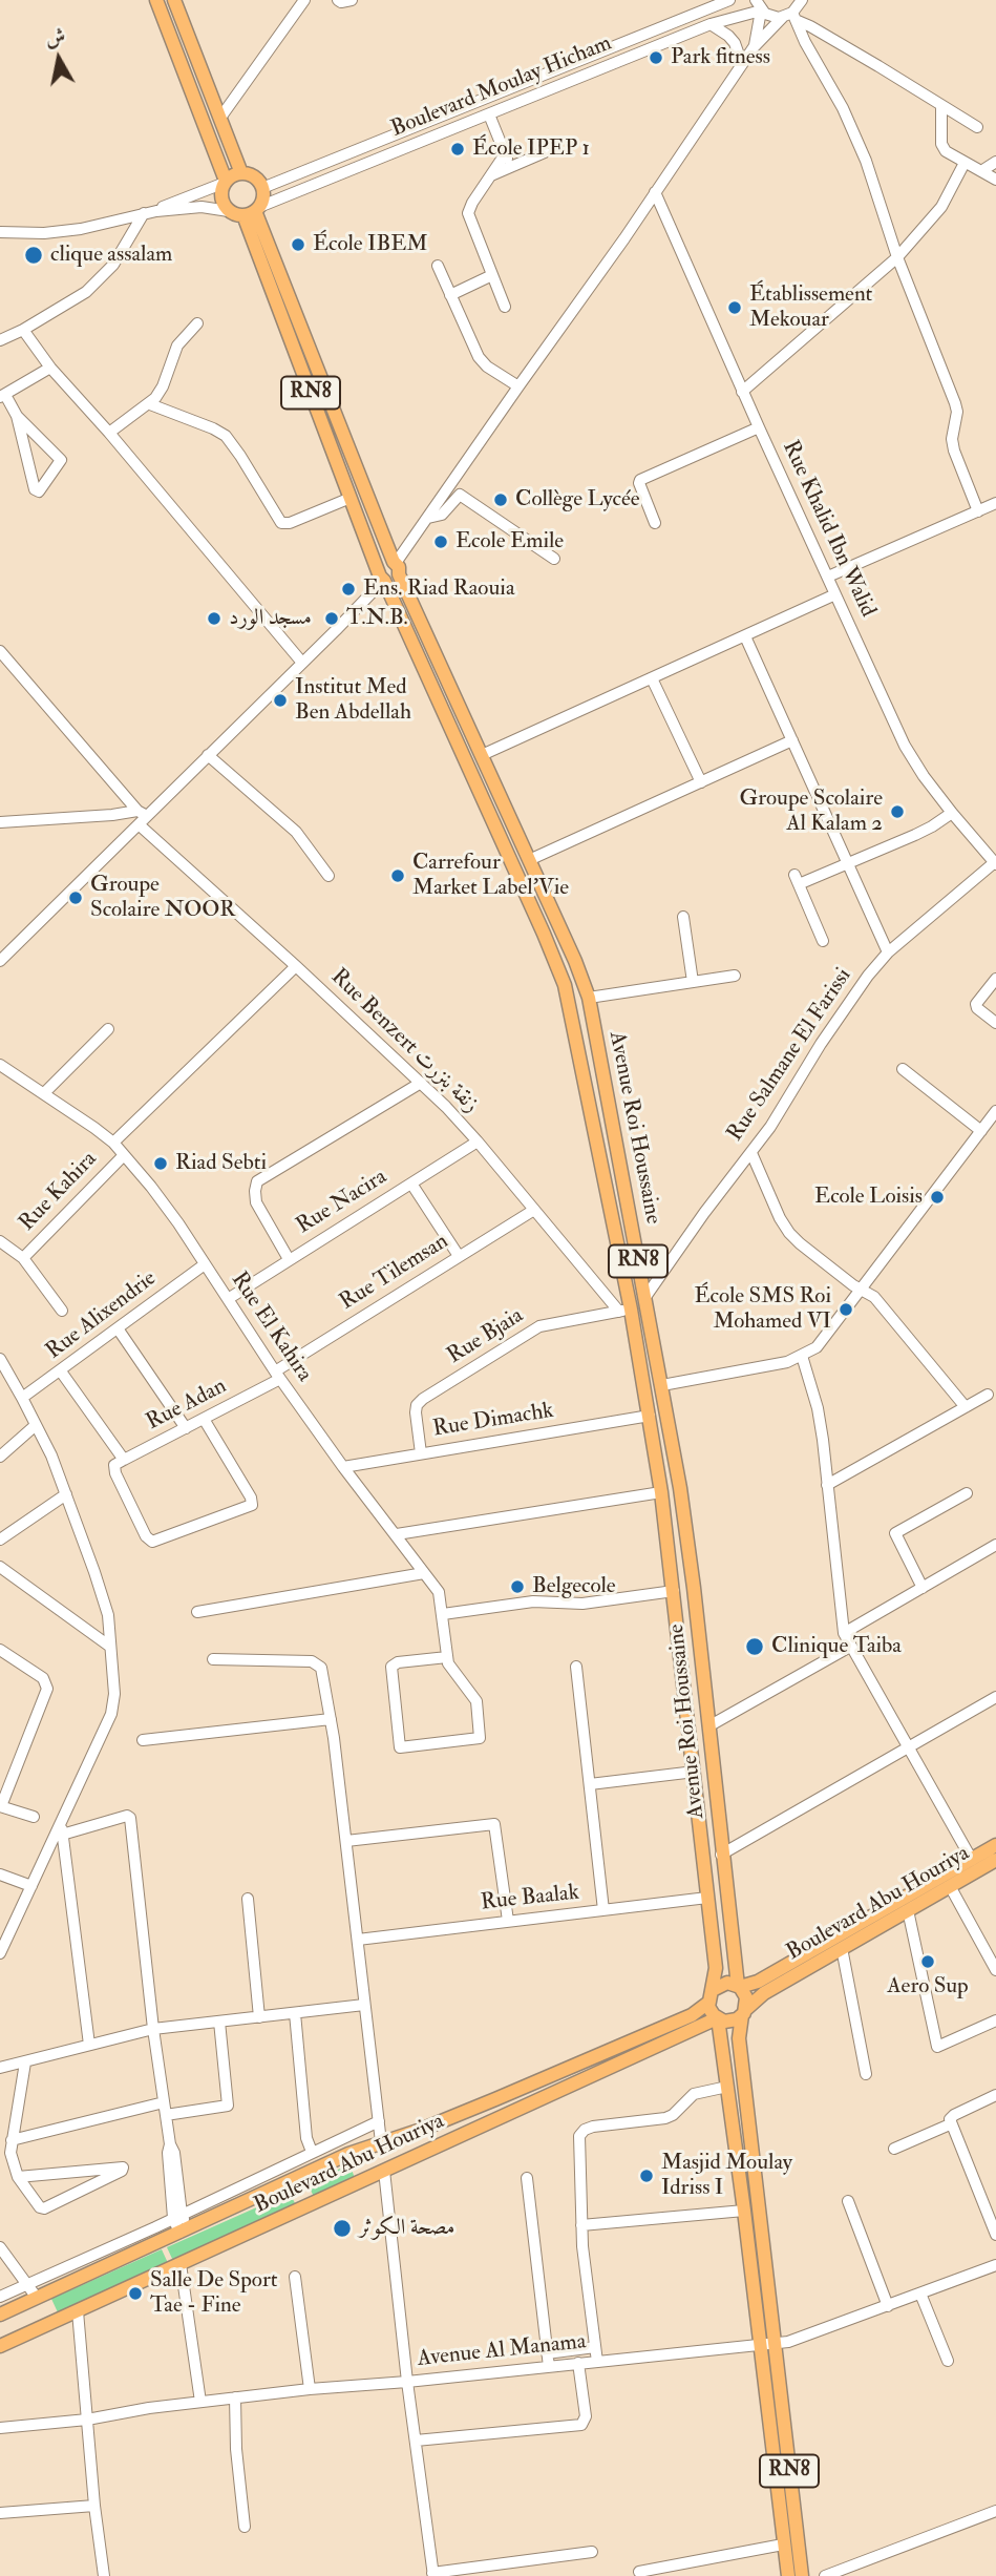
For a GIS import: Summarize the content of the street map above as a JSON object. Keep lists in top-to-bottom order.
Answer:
{
  "streets": {
    "main road": ["RN8", "Avenue Roi Houssaine", "Boulevard Abu Houriya"],
    "street": [
      "Boulevard Moulay Hicham",
      "Rue Khalid Ibn Walid",
      "Rue Benzert زنقة بنزرت",
      "Rue Salmane El Farissi",
      "Rue Kahira",
      "Rue Nacira",
      "Rue Tilemsan",
      "Rue Alixendrie",
      "Rue El Kahira",
      "Rue Bjaia",
      "Rue Adan",
      "Rue Dimachk",
      "Rue Baalak",
      "Avenue Al Manama"
    ]
  },
  "crossings": [
    ["Boulevard Moulay Hicham", "Avenue Roi Houssaine"],
    ["RN8", "Avenue Roi Houssaine"],
    ["RN8", "Boulevard Abu Houriya"],
    ["RN8", "Avenue Al Manama"],
    ["Rue Khalid Ibn Walid", "Rue Salmane El Farissi"],
    ["Rue Benzert زنقة بنزرت", "Avenue Roi Houssaine"],
    ["Rue Benzert زنقة بنزرت", "Rue Nacira"],
    ["Rue Benzert زنقة بنزرت", "Rue Tilemsan"],
    ["Rue Benzert زنقة بنزرت", "Rue Bjaia"],
    ["Rue Salmane El Farissi", "Avenue Roi Houssaine"],
    ["Avenue Roi Houssaine", "Rue Bjaia"],
    ["Avenue Roi Houssaine", "Rue Dimachk"],
    ["Avenue Roi Houssaine", "Rue Baalak"],
    ["Avenue Roi Houssaine", "Boulevard Abu Houriya"],
    ["Rue Kahira", "Rue El Kahira"],
    ["Rue Nacira", "Rue El Kahira"],
    ["Rue Tilemsan", "Rue El Kahira"],
    ["Rue Tilemsan", "Rue Adan"],
    ["Rue Alixendrie", "Rue El Kahira"],
    ["Rue El Kahira", "Rue Adan"],
    ["Rue El Kahira", "Rue Dimachk"],
    ["Rue Bjaia", "Rue Dimachk"]
  ],
  "places": [
    "Park fitness",
    "École IPEP 1",
    "École IBEM",
    "clique assalam",
    "Établissement Mekouar",
    "Collège Lycée",
    "Ecole Emile",
    "Ens. Riad Raouia",
    "مسجد الورد",
    "T.N.B.",
    "Institut Med Ben Abdellah",
    "Groupe Scolaire Al Kalam 2",
    "Carrefour Market Label'Vie",
    "Groupe Scolaire NOOR",
    "Riad Sebti",
    "Ecole Loisis",
    "École SMS Roi Mohamed VI",
    "Belgecole",
    "Clinique Taiba",
    "Aero Sup",
    "Masjid Moulay Idriss I",
    "مصحة الكوثر",
    "Salle De Sport Tae - Fine"
  ],
  "north": "top"
}
